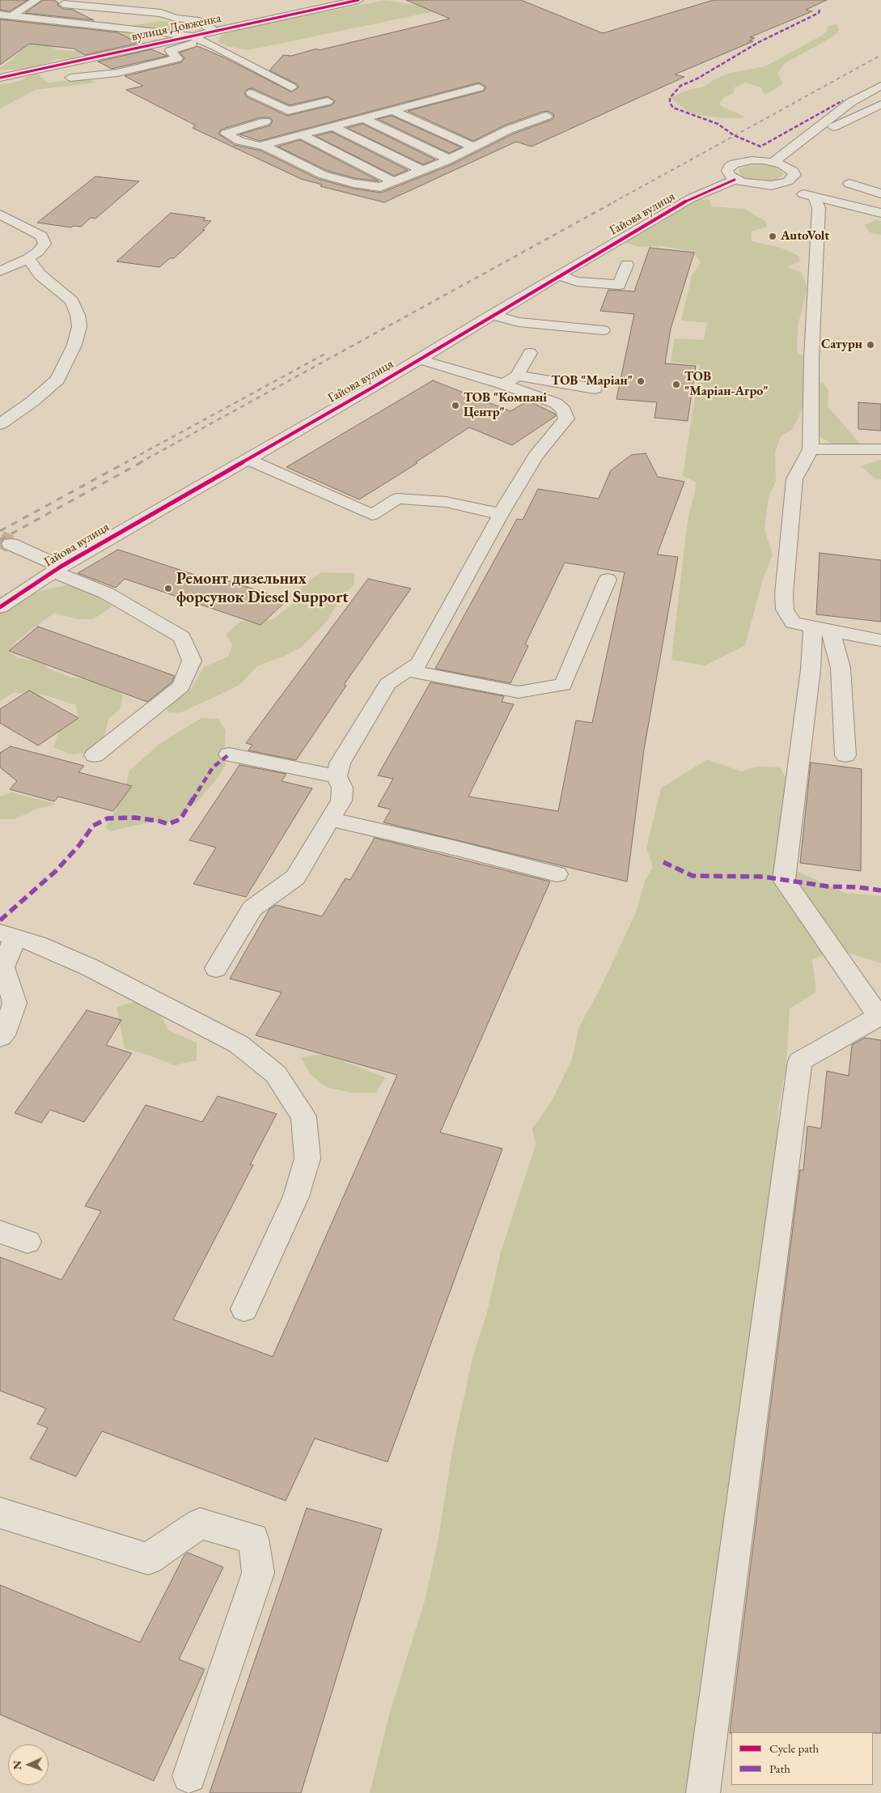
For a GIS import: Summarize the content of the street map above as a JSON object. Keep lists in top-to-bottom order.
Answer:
{
  "streets": {
    "street": ["вулиця Довженка", "Гайова вулиця"]
  },
  "places": [
    "AutoVolt",
    "Сатурн",
    "ТОВ \"Маріан\"",
    "ТОВ \"Маріан-Агро\"",
    "ТОВ \"Компані Центр\"",
    "Ремонт дизельних форсунок Diesel Support"
  ],
  "legend": ["Cycle path", "Path"],
  "north": "left"
}
